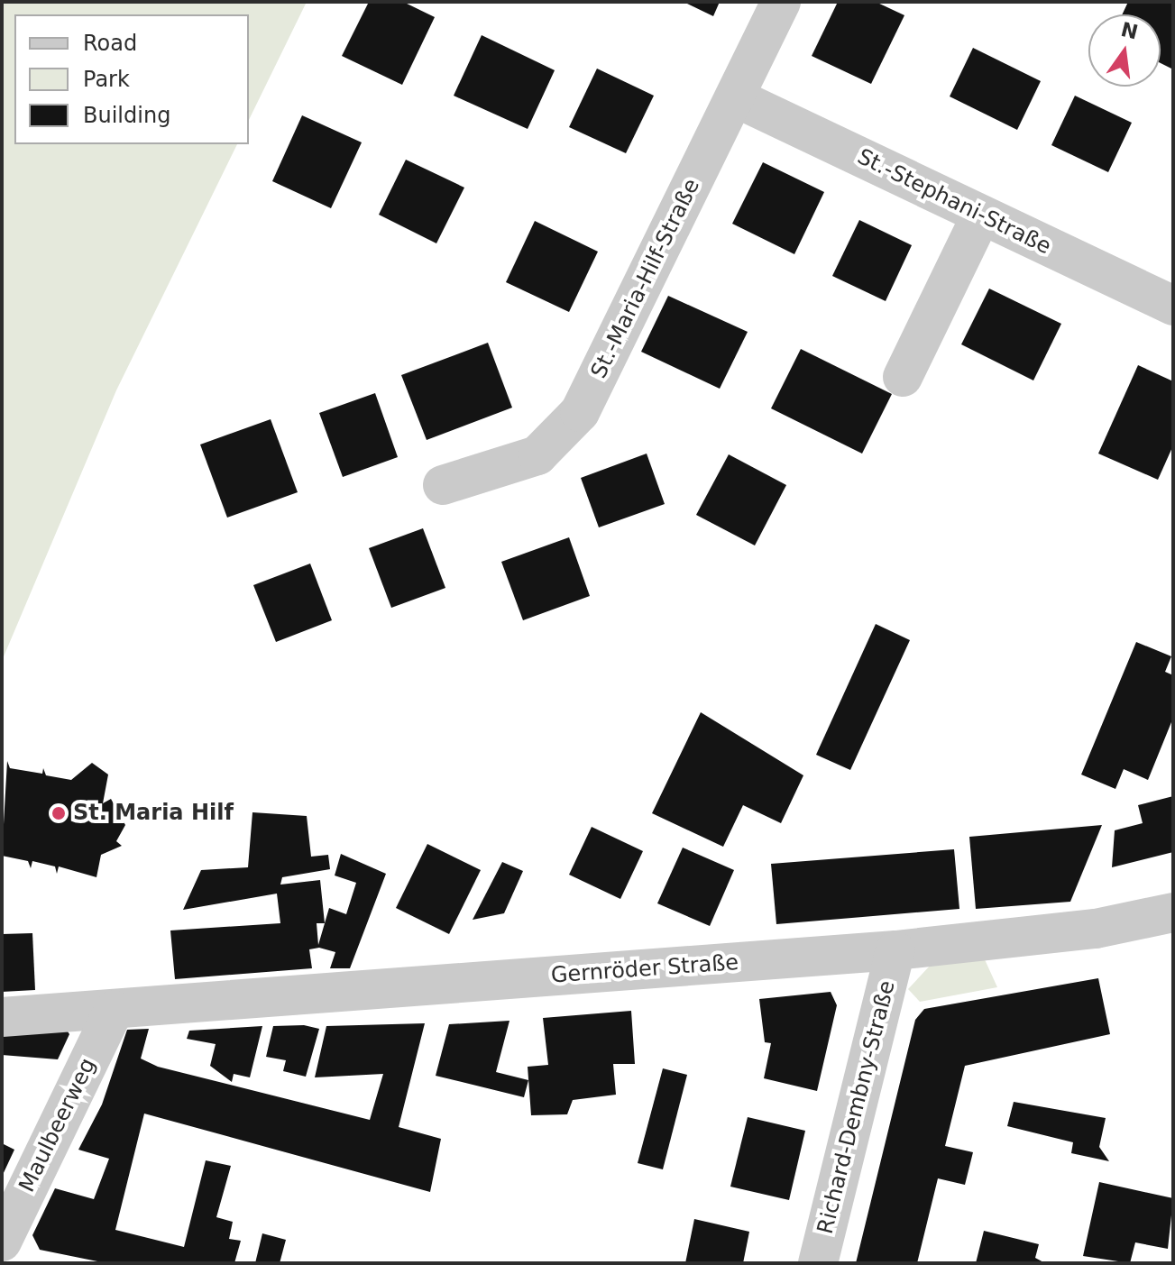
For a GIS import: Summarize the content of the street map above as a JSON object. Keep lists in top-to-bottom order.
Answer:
{
  "streets": {
    "street": [
      "St.-Stephani-Straße",
      "St.-Maria-Hilf-Straße",
      "Gernröder Straße",
      "Richard-Dembny-Straße",
      "Maulbeerweg"
    ]
  },
  "crossings": [
    ["St.-Stephani-Straße", "St.-Maria-Hilf-Straße"],
    ["Gernröder Straße", "Richard-Dembny-Straße"],
    ["Gernröder Straße", "Maulbeerweg"]
  ],
  "places": ["St. Maria Hilf"],
  "legend": ["Road", "Park", "Building"],
  "north": "top"
}
